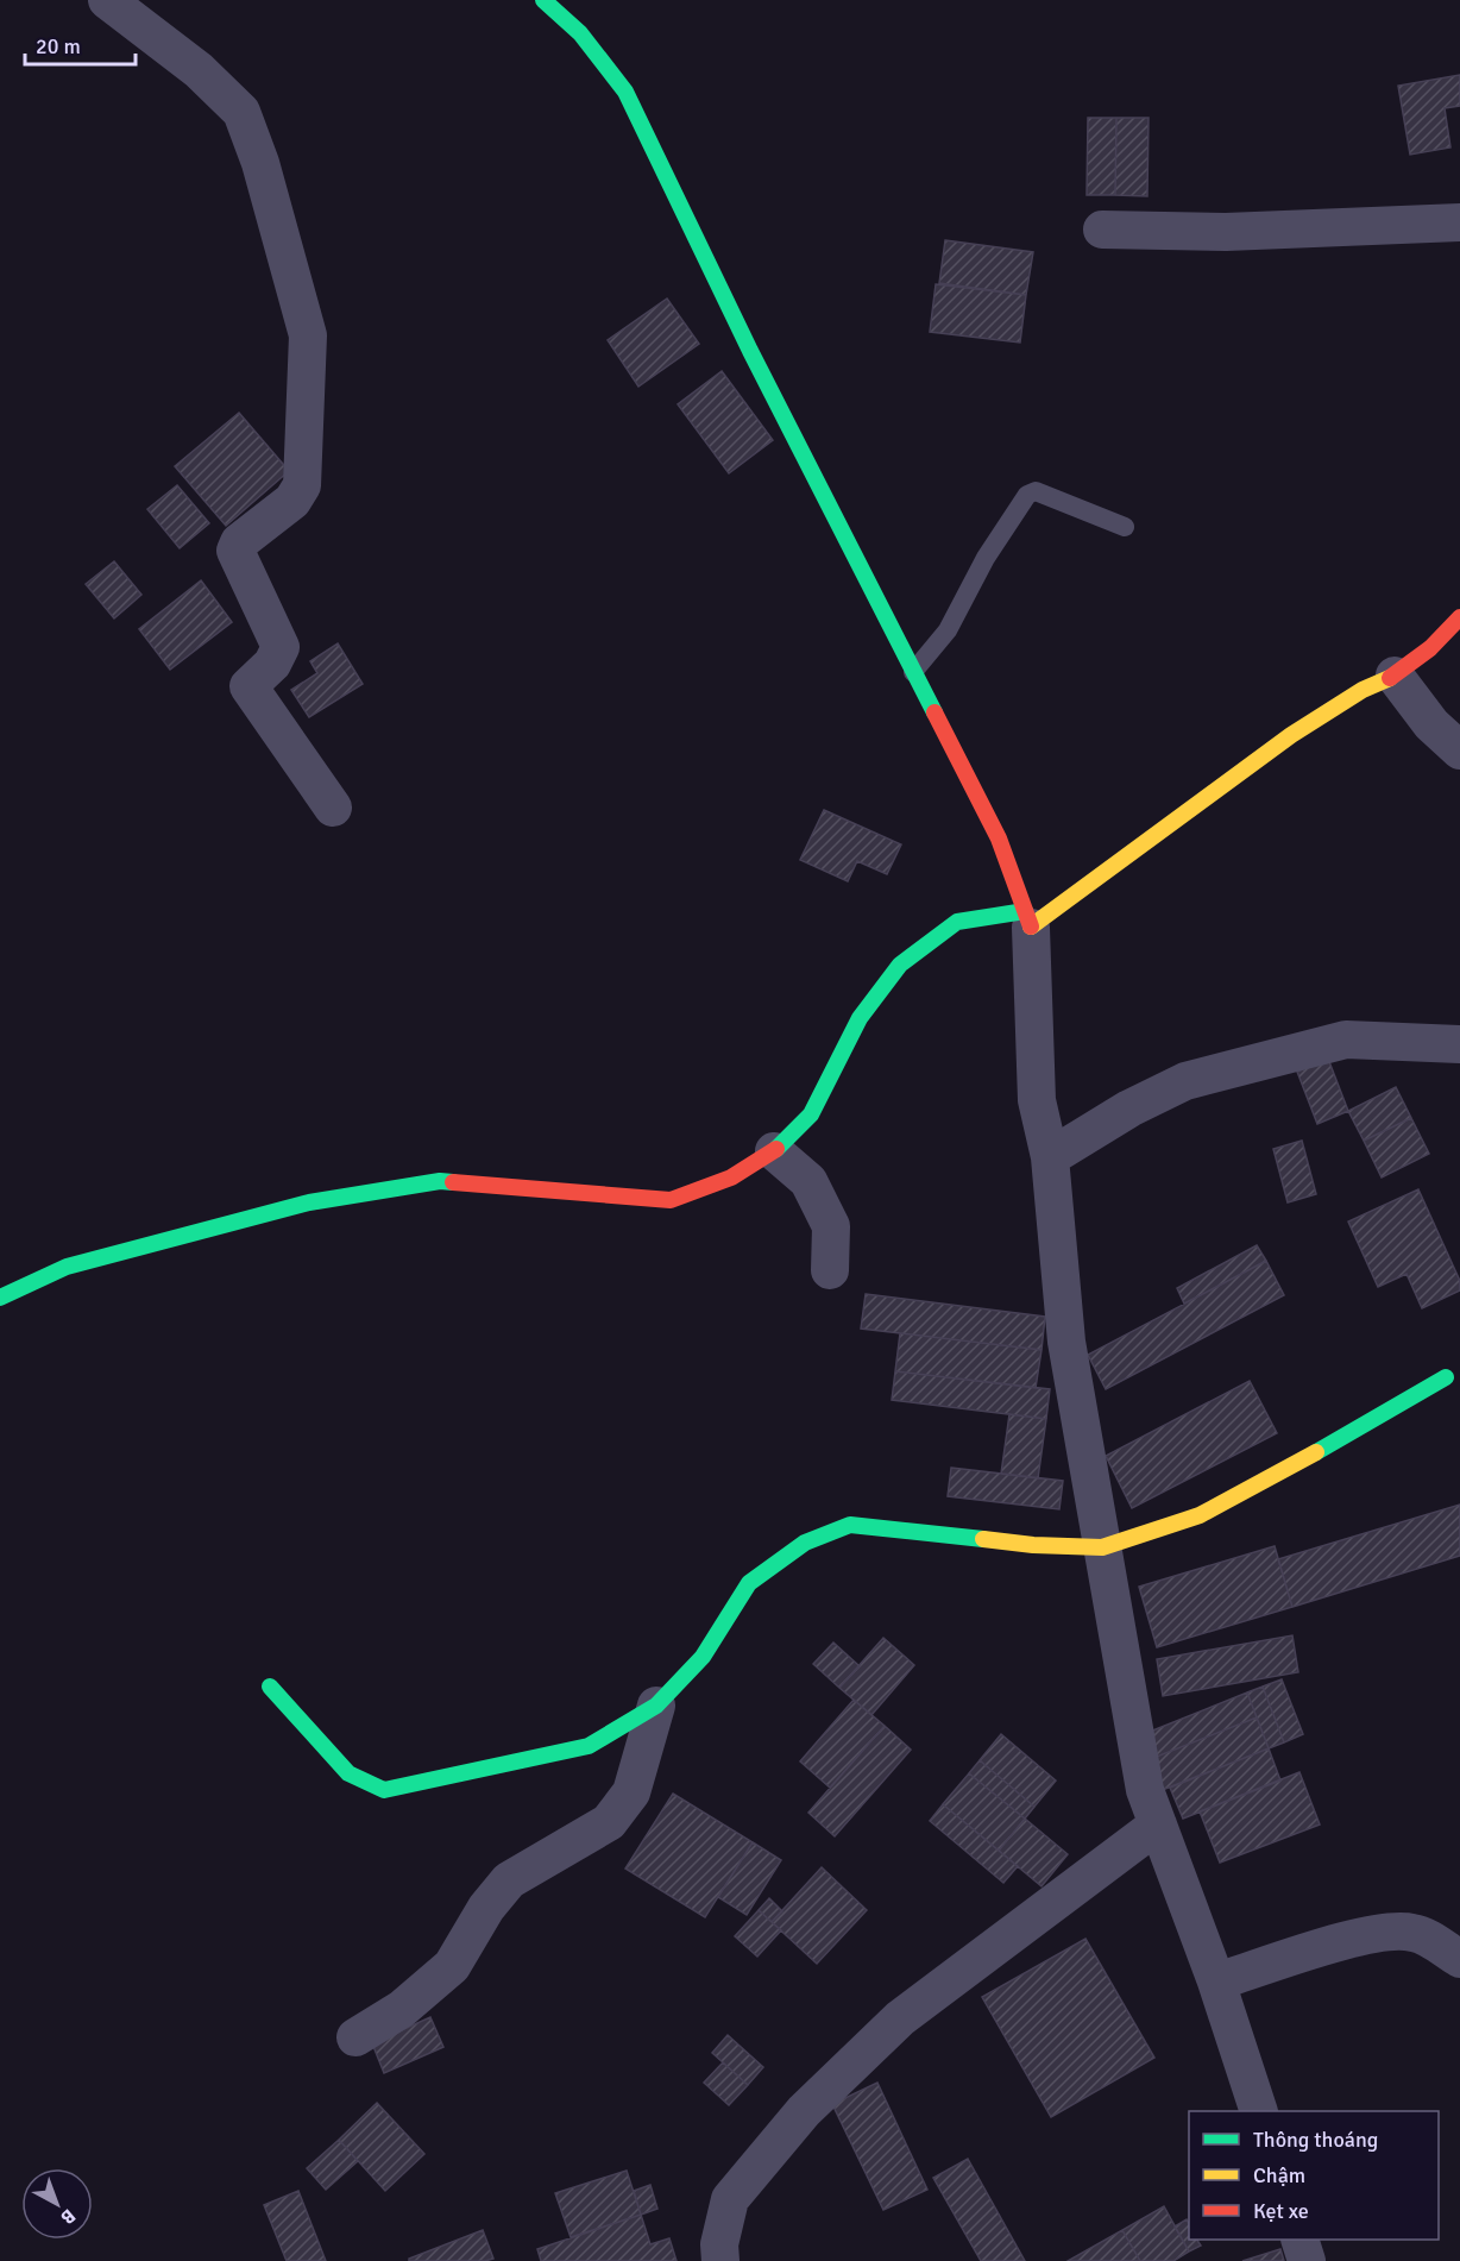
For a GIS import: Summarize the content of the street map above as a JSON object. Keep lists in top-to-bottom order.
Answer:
{
  "legend": ["Thông thoáng", "Chậm", "Kẹt xe"],
  "scale_bar": "20 m",
  "north": "bottom right"
}
